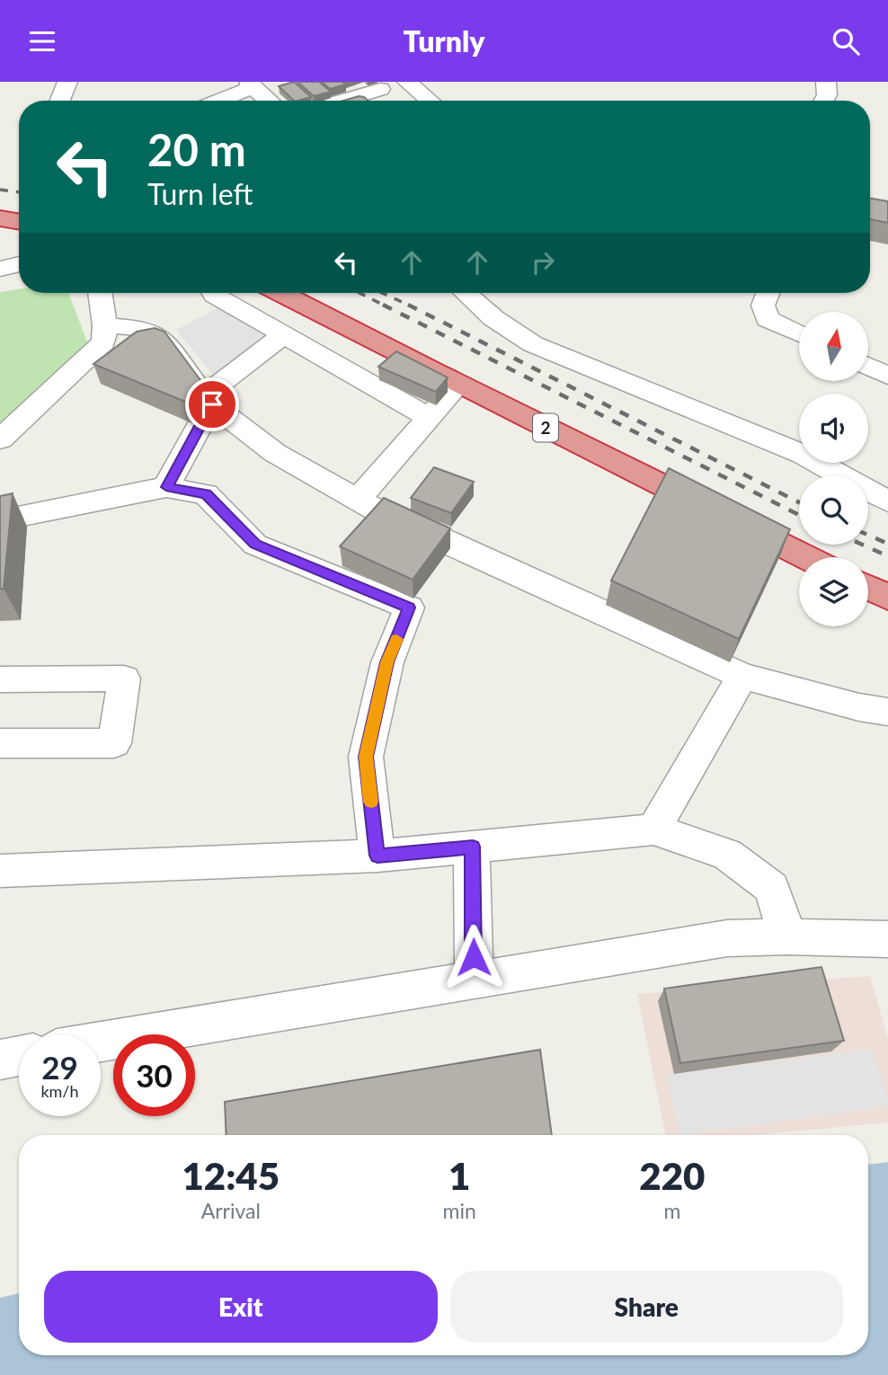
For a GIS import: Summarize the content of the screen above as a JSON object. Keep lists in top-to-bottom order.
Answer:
{
  "streets": {
    "highway": ["2"]
  },
  "north": "top",
  "page": {
    "header": "Turnly",
    "turn": ["20 m", "Turn left"],
    "speed": "29 km/h",
    "limit": "30",
    "eta": [
      "12:45",
      "Arrival",
      "1",
      "min",
      "220",
      "m"
    ],
    "buttons": ["Exit", "Share"]
  }
}
